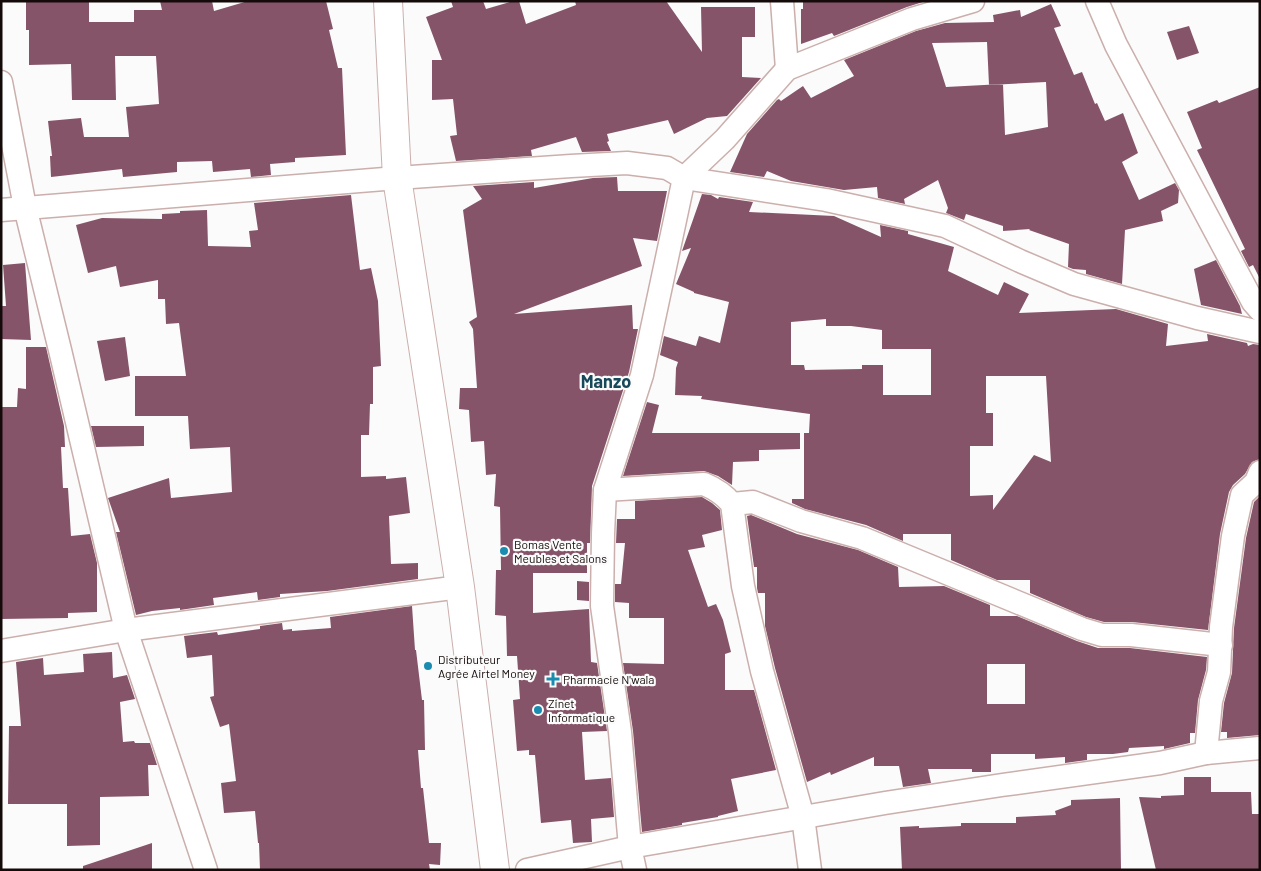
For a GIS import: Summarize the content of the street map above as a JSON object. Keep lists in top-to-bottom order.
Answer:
{
  "districts": ["Manzo"],
  "places": {
    "other": ["Bomas Vente Meubles et Salons", "Distributeur Agrée Airtel Money", "Zinet Informatique"],
    "health": ["Pharmacie N'wala"]
  }
}
